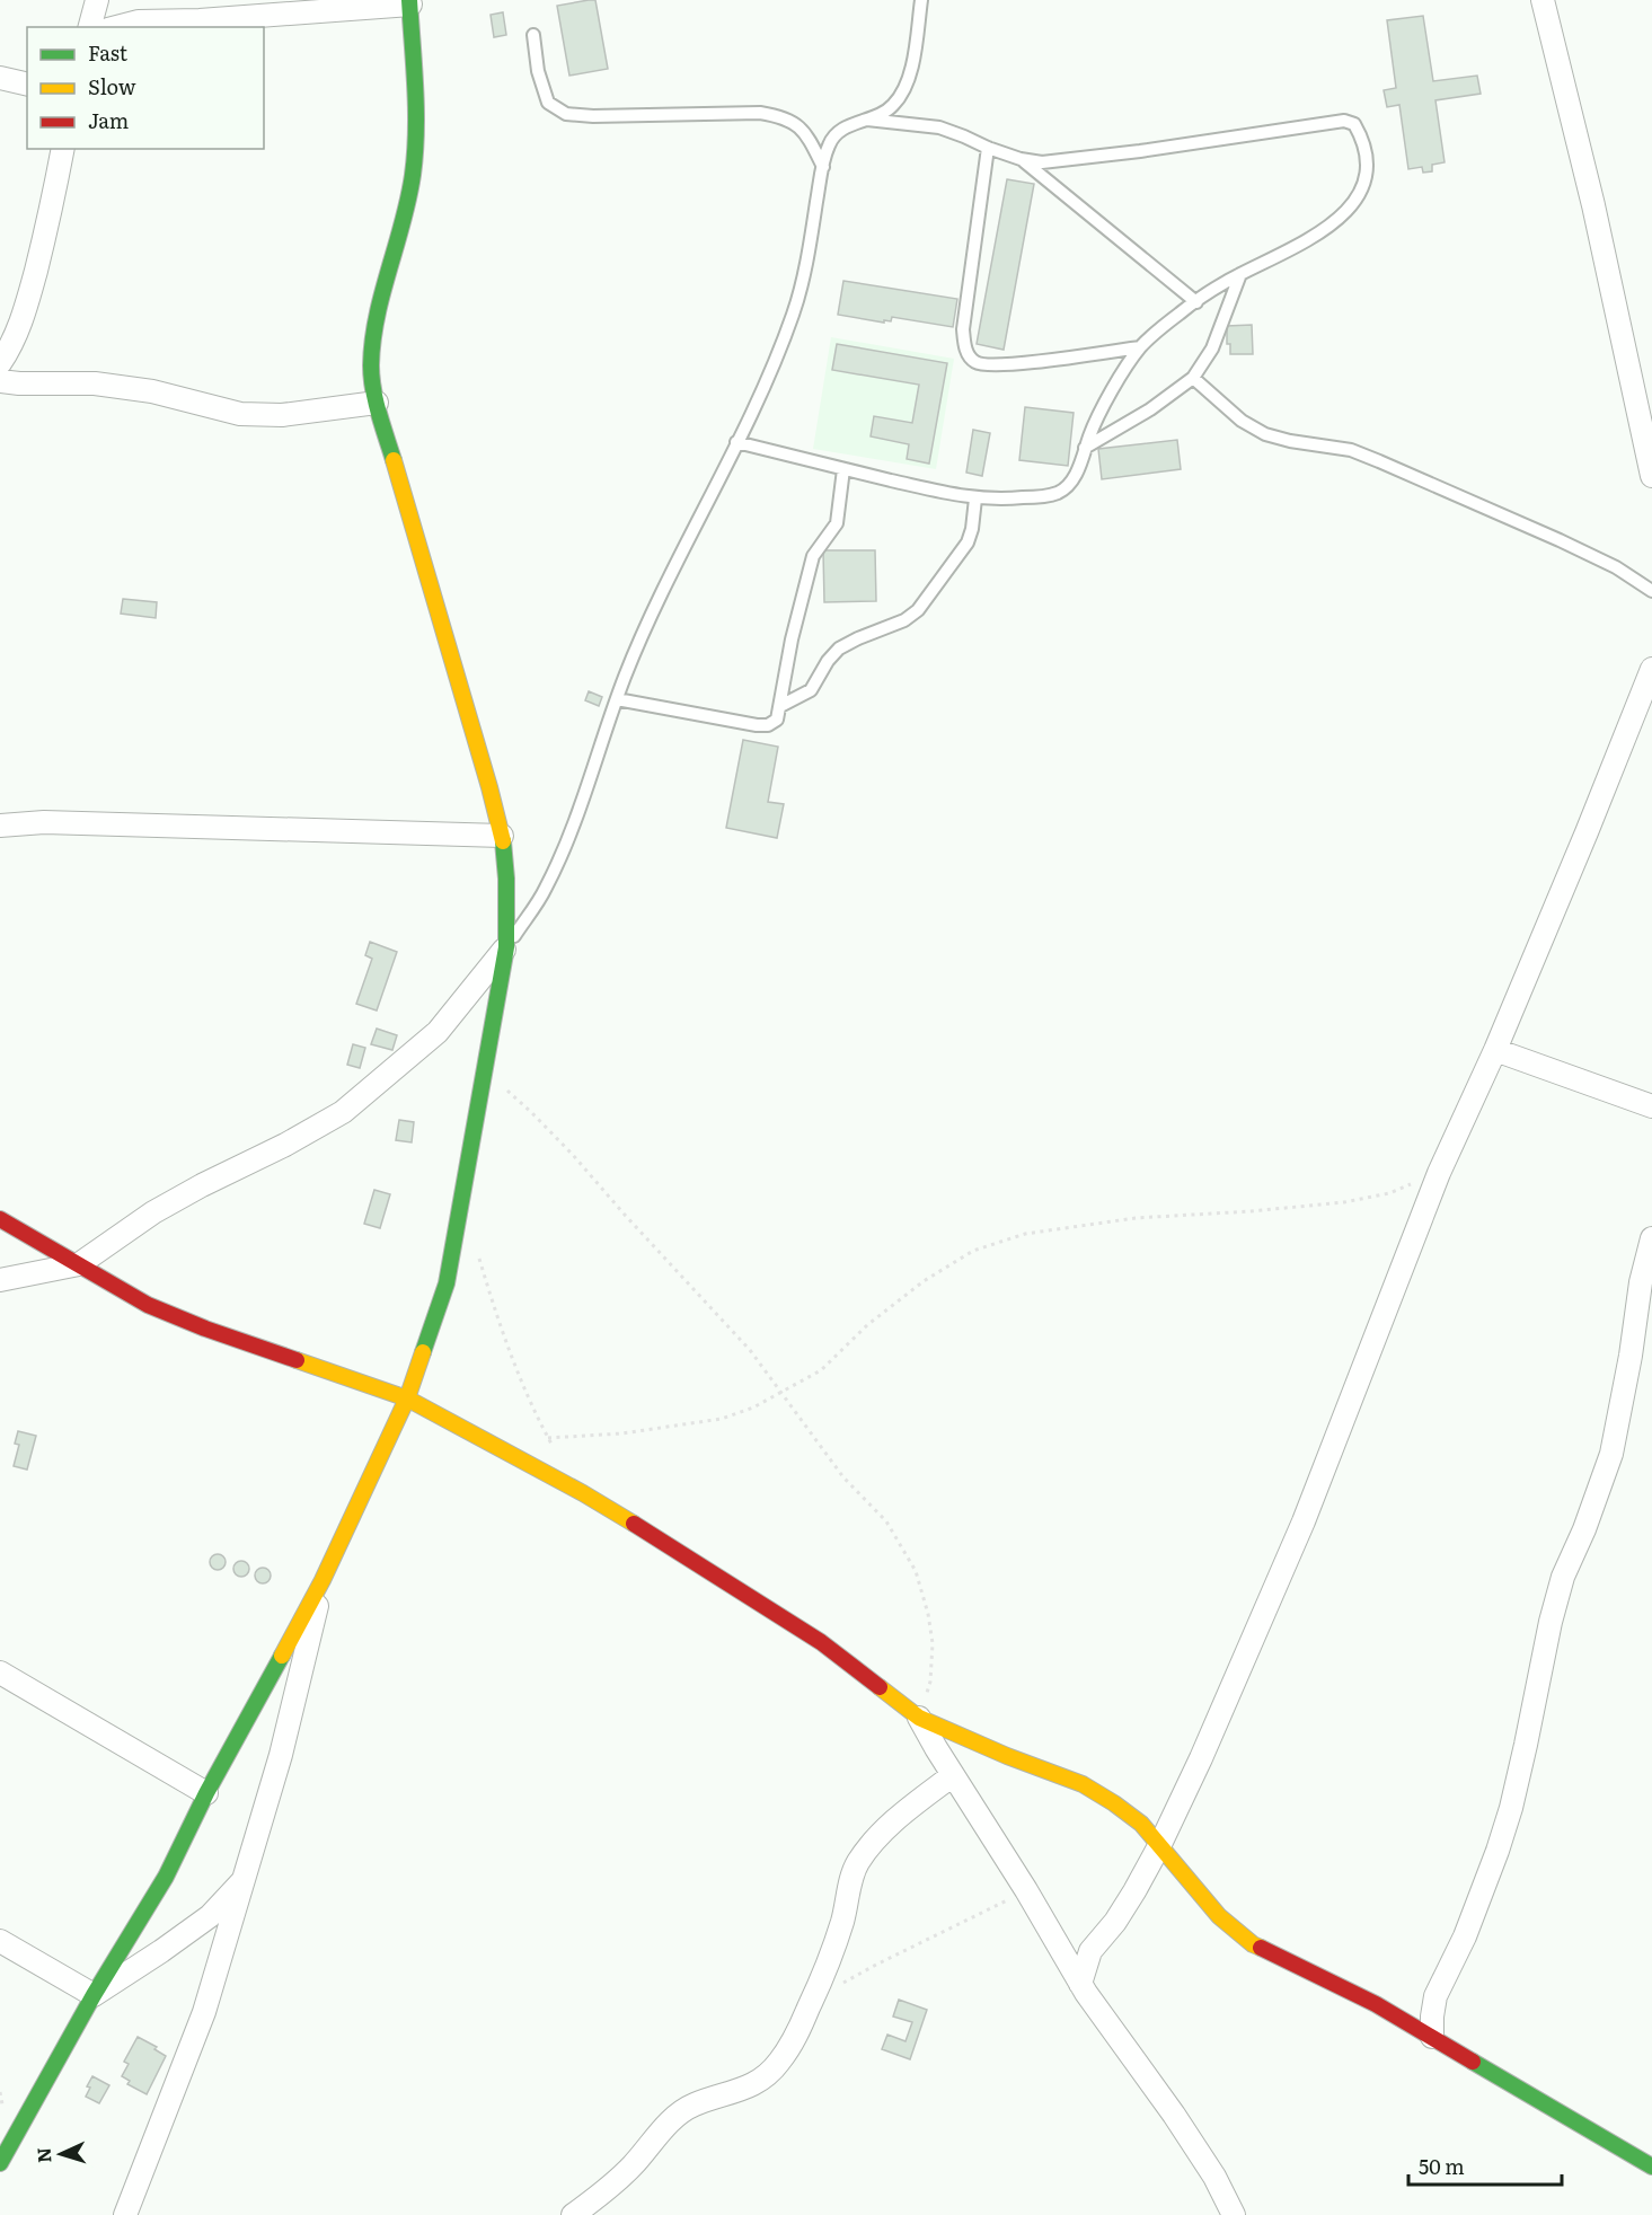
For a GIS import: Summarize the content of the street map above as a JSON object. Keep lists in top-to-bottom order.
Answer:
{
  "legend": ["Fast", "Slow", "Jam"],
  "scale_bar": "50 m",
  "north": "left"
}
